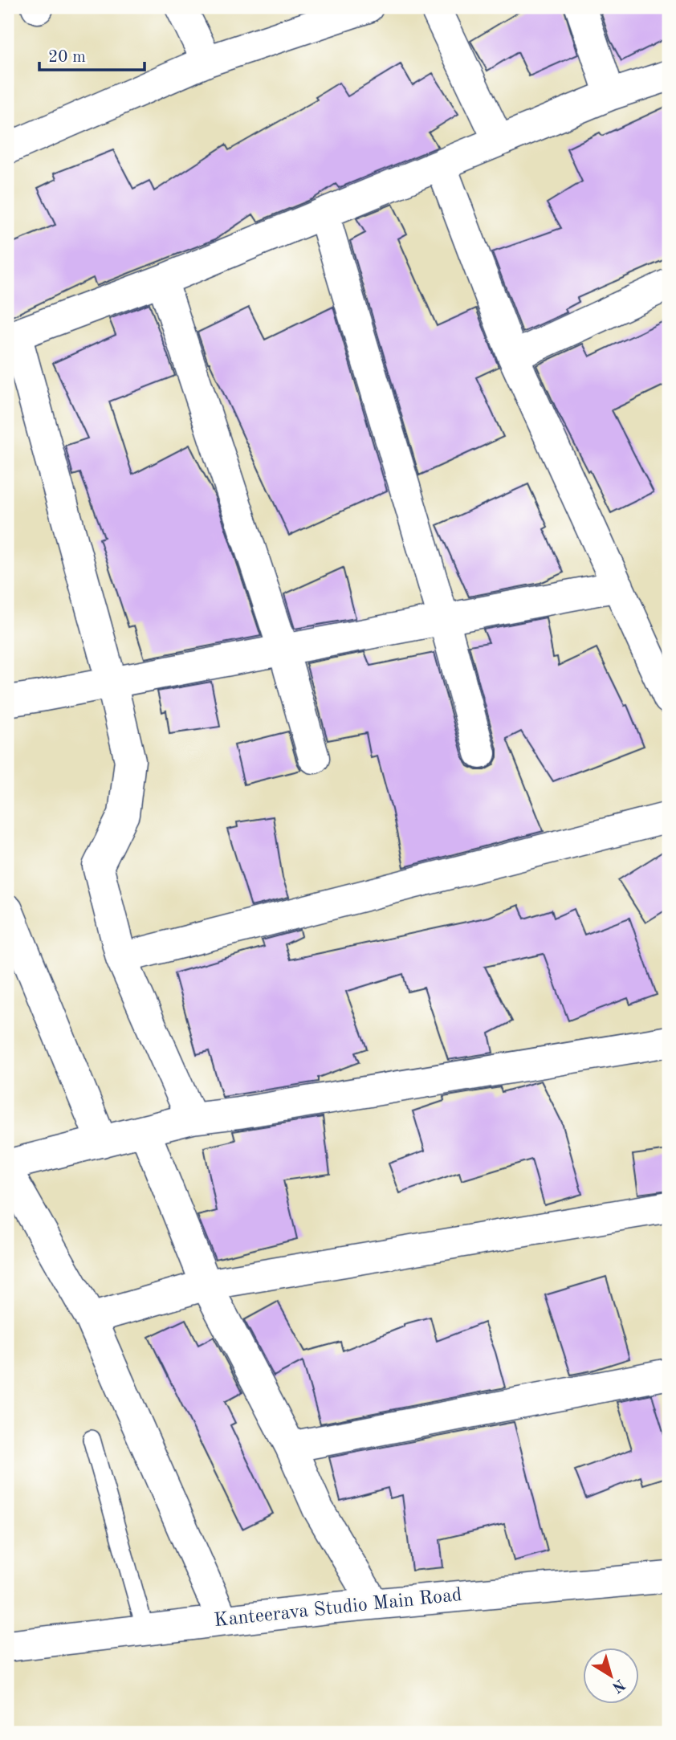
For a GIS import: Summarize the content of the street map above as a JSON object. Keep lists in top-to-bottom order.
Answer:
{
  "streets": {
    "street": ["Kanteerava Studio Main Road"]
  },
  "scale_bar": "20 m",
  "north": "bottom right"
}
